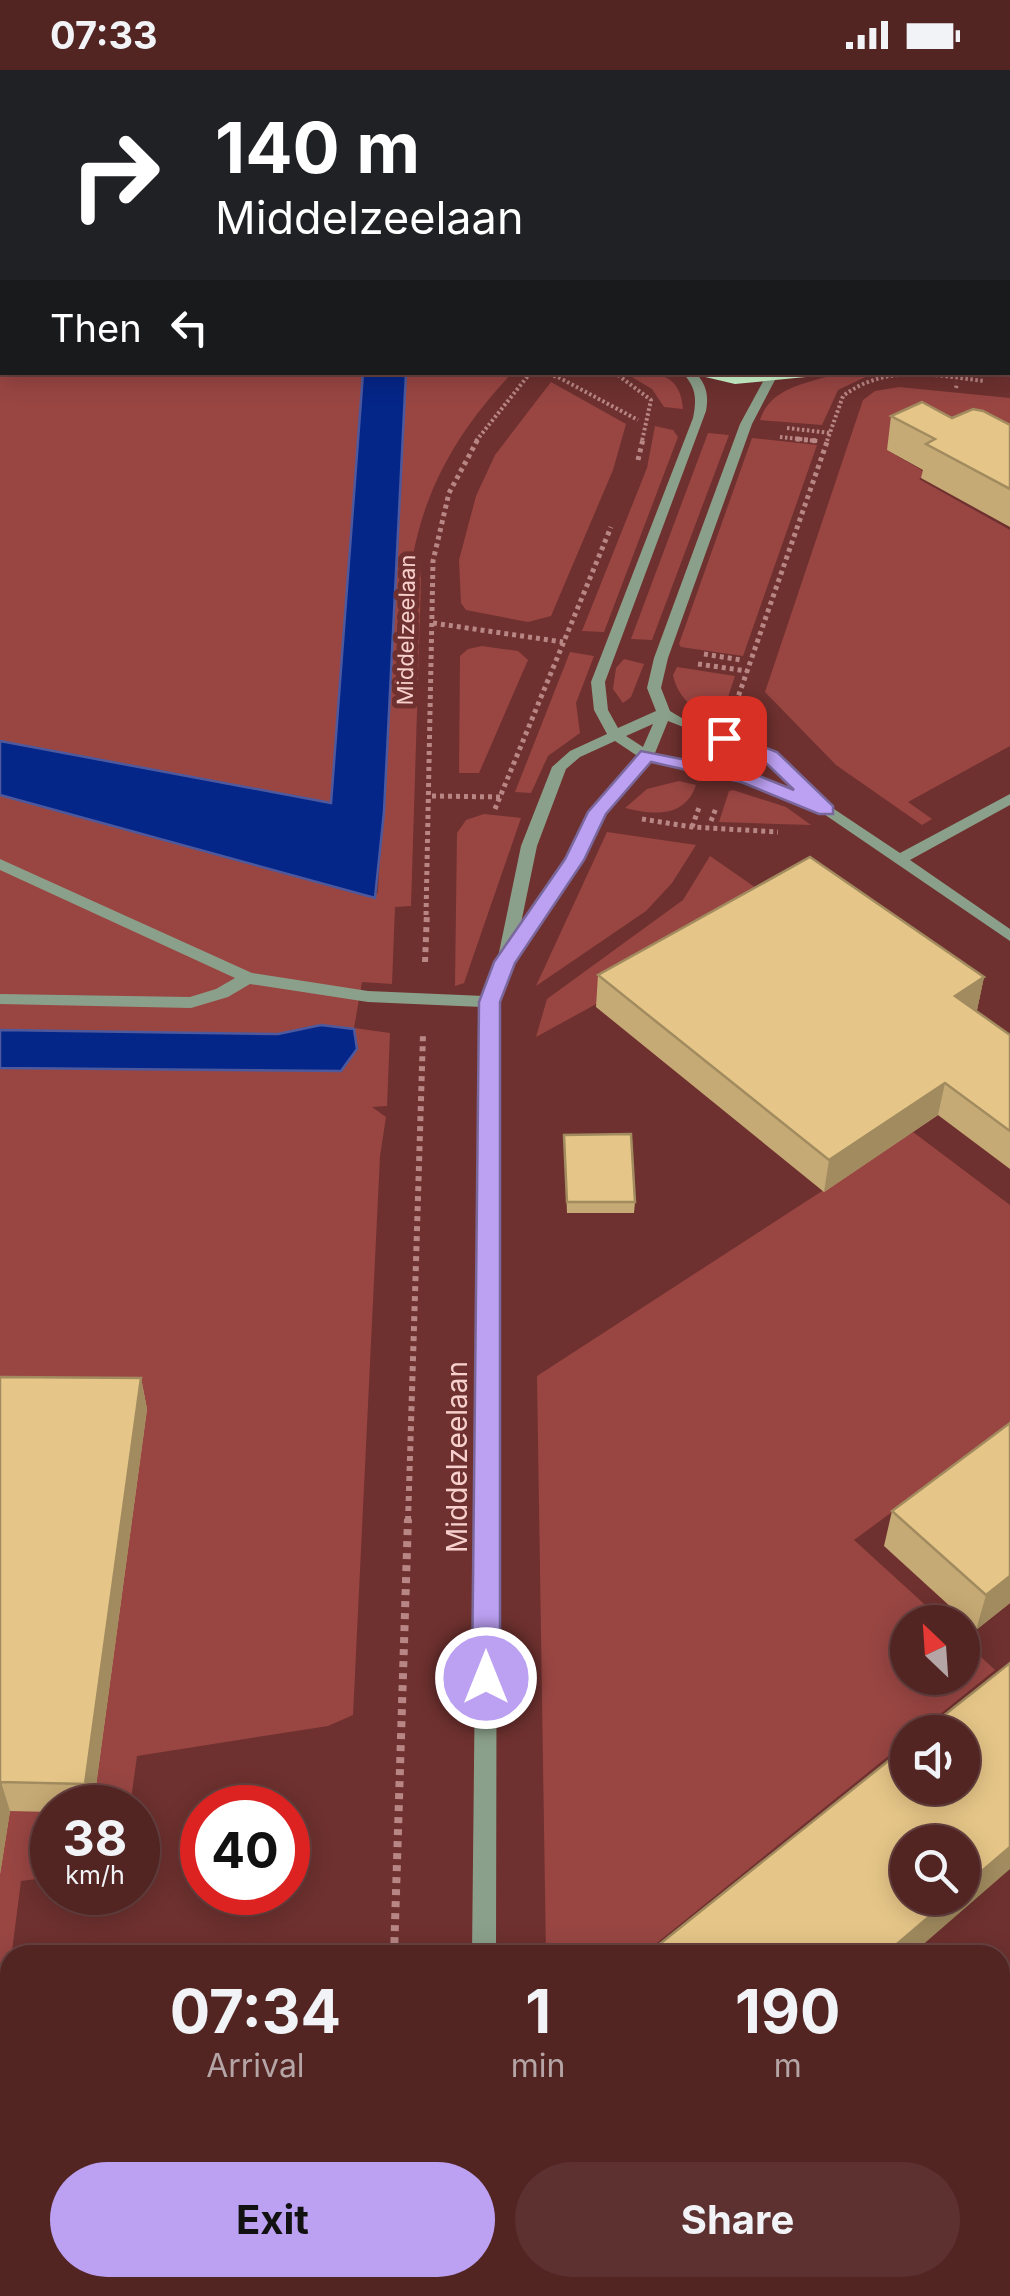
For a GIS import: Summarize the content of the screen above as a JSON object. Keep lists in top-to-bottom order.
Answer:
{
  "streets": {
    "street": ["Middelzeelaan"]
  },
  "north": "top left",
  "page": {
    "status": "07:33",
    "turn": ["140 m", "Middelzeelaan"],
    "then": "Then",
    "speed": "38 km/h",
    "limit": "40",
    "eta": [
      "07:34",
      "Arrival",
      "1",
      "min",
      "190",
      "m"
    ],
    "buttons": ["Exit", "Share"]
  }
}
